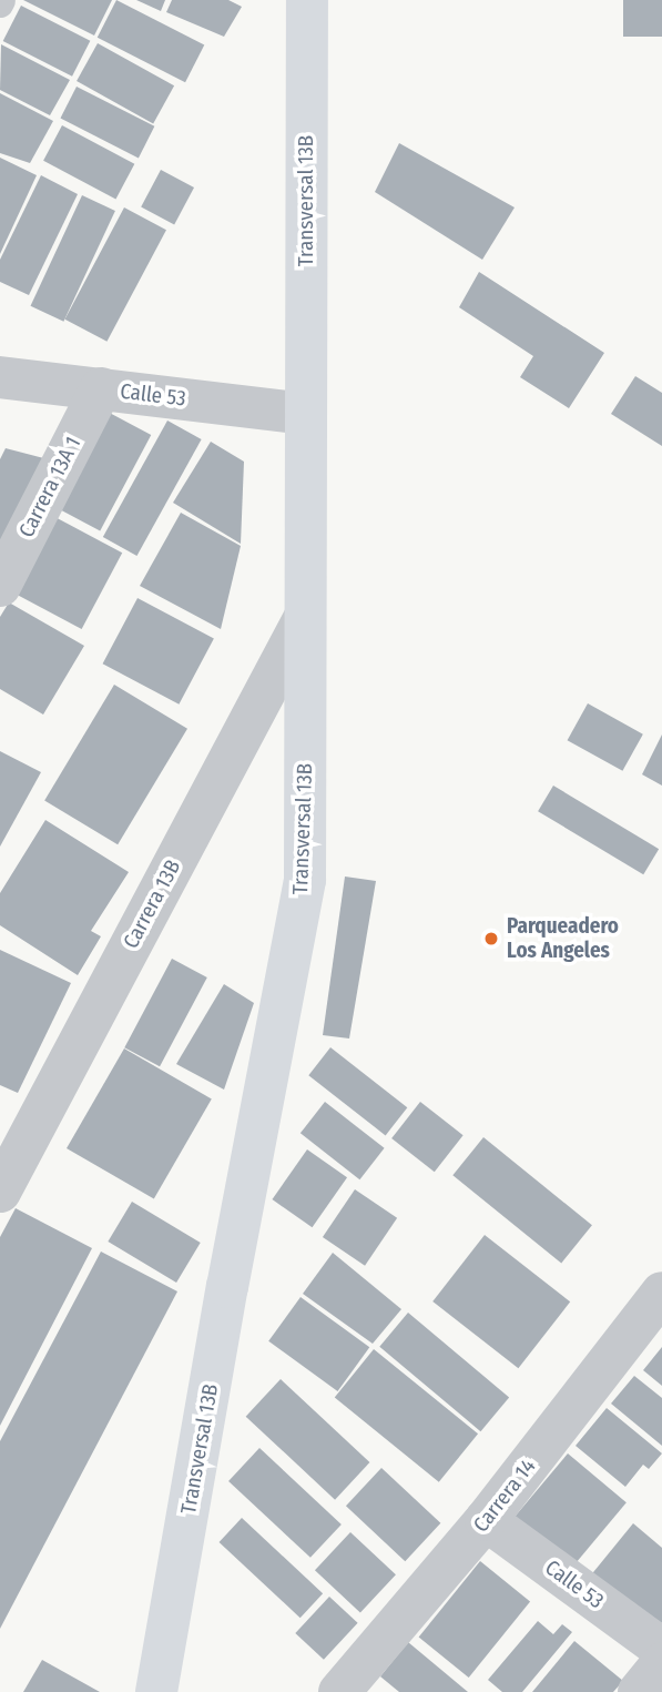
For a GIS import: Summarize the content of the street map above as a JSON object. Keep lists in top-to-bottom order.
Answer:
{
  "streets": {
    "main road": ["Transversal 13B"],
    "street": [
      "Calle 53",
      "Carrera 13A 1",
      "Carrera 13B",
      "Carrera 14"
    ]
  },
  "crossings": [
    ["Transversal 13B", "Calle 53"],
    ["Transversal 13B", "Carrera 13B"],
    ["Calle 53", "Carrera 13A 1"],
    ["Calle 53", "Carrera 14"]
  ],
  "places": ["Parqueadero Los Angeles"]
}
